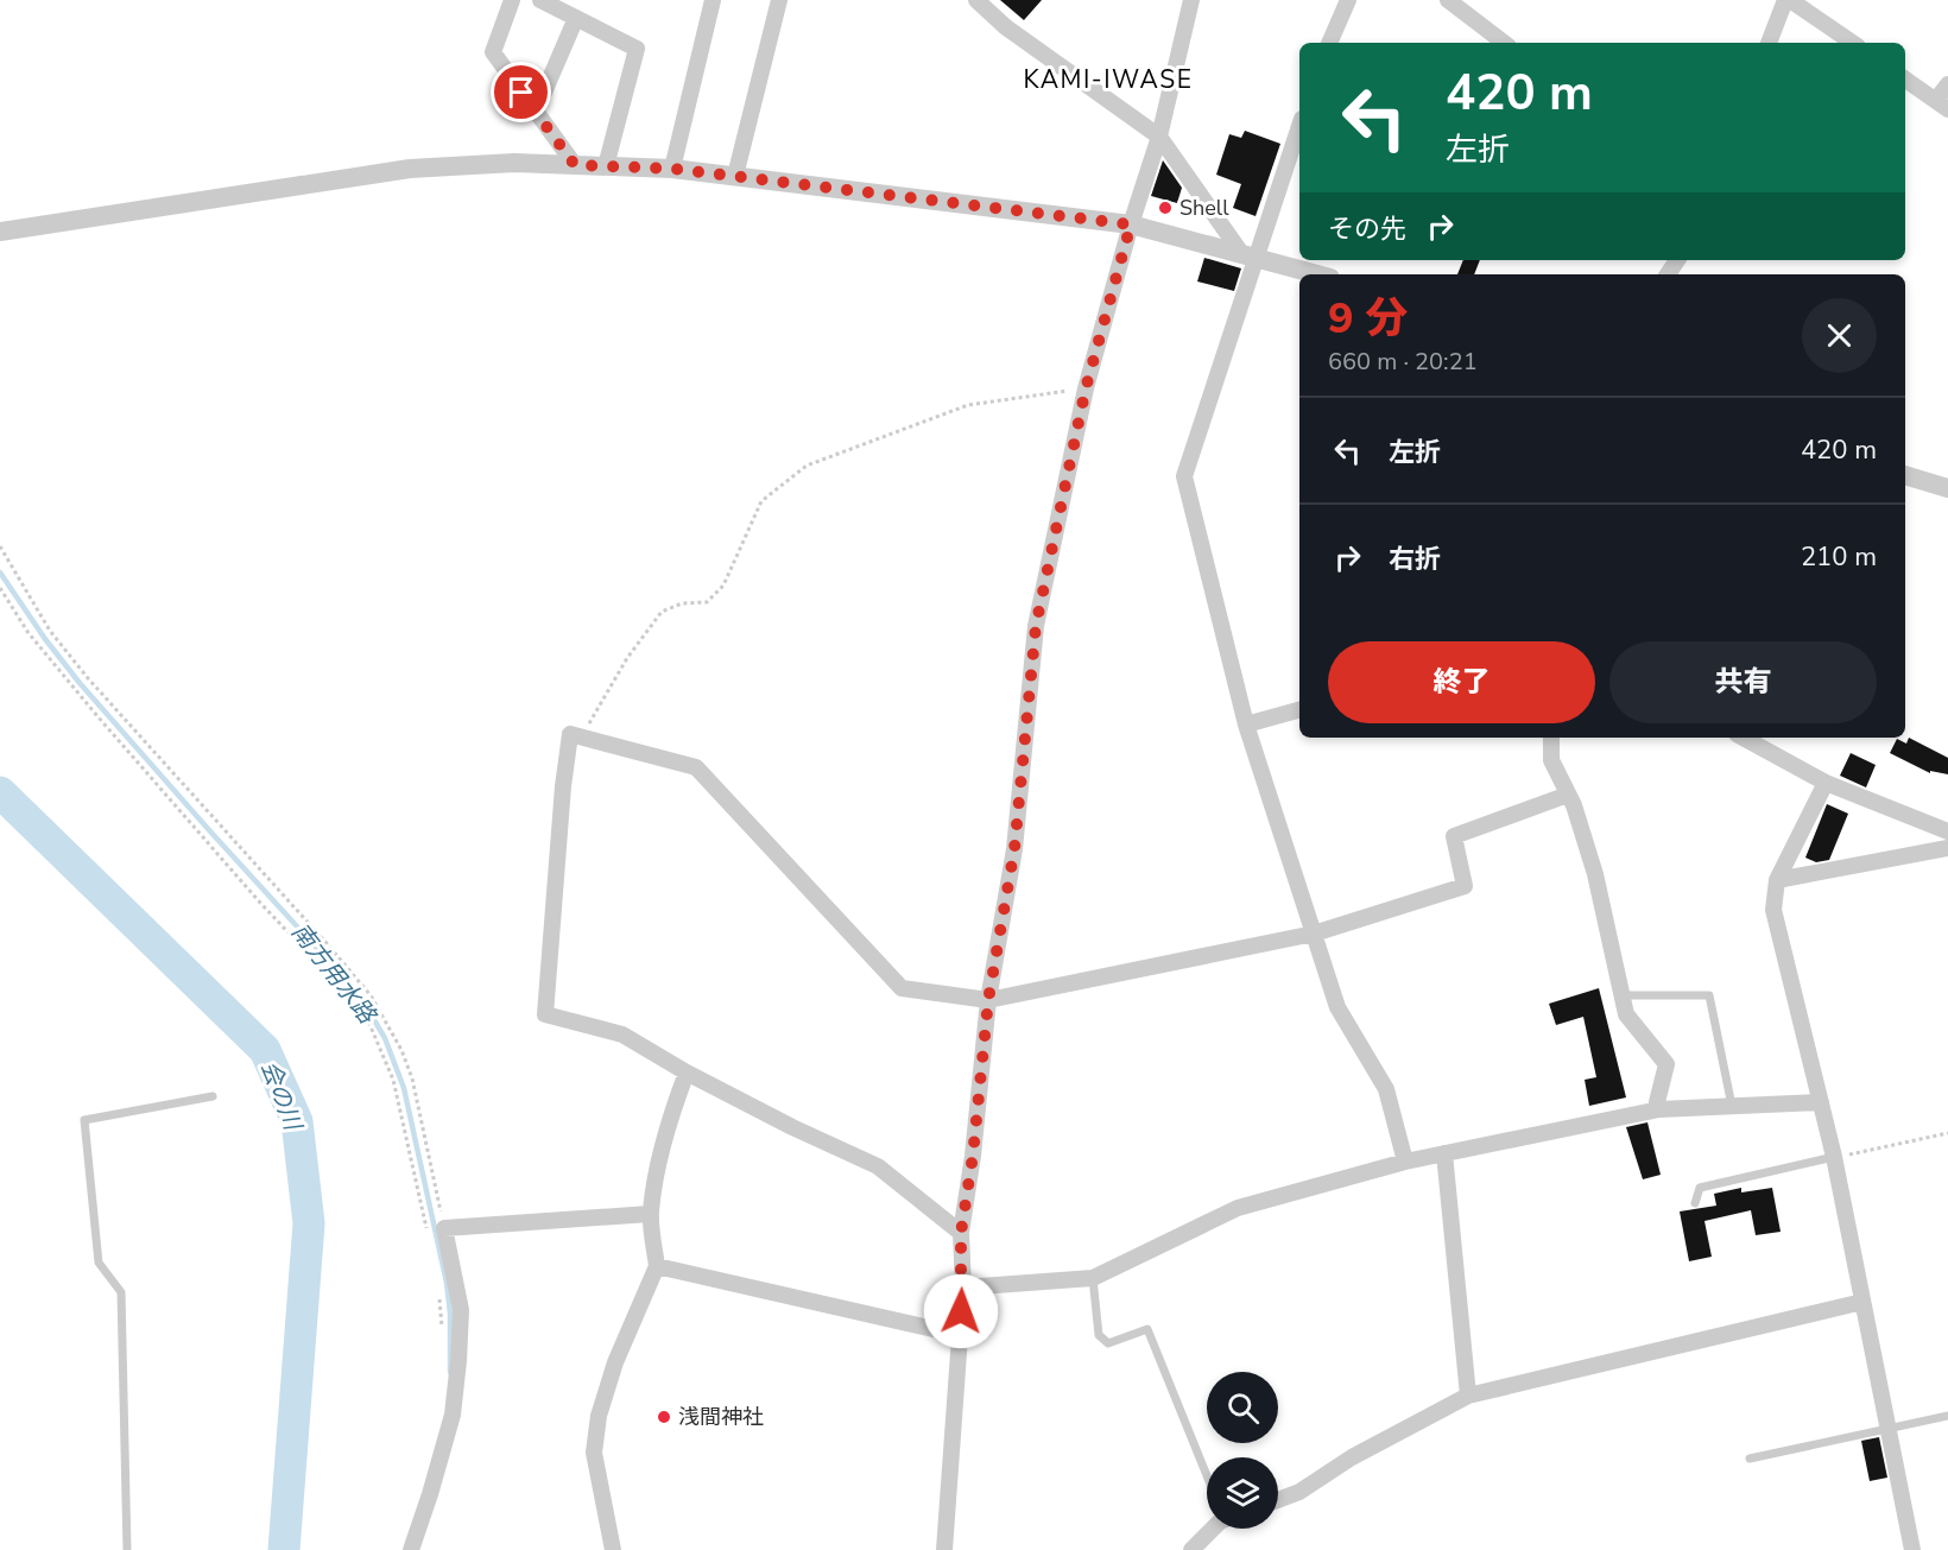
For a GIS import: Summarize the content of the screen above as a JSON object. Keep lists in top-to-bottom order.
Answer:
{
  "districts": ["KAMI-IWASE"],
  "water": ["南方用水路", "会の川"],
  "places": ["Shell", "浅間神社"],
  "page": {
    "turn": ["420 m", "左折"],
    "then": "その先",
    "heading": ["9 分", "660 m · 20:21"],
    "list": [
      {
        "name": "左折",
        "value": "420 m"
      },
      {
        "name": "右折",
        "value": "210 m"
      }
    ],
    "buttons": ["終了", "共有"]
  }
}
